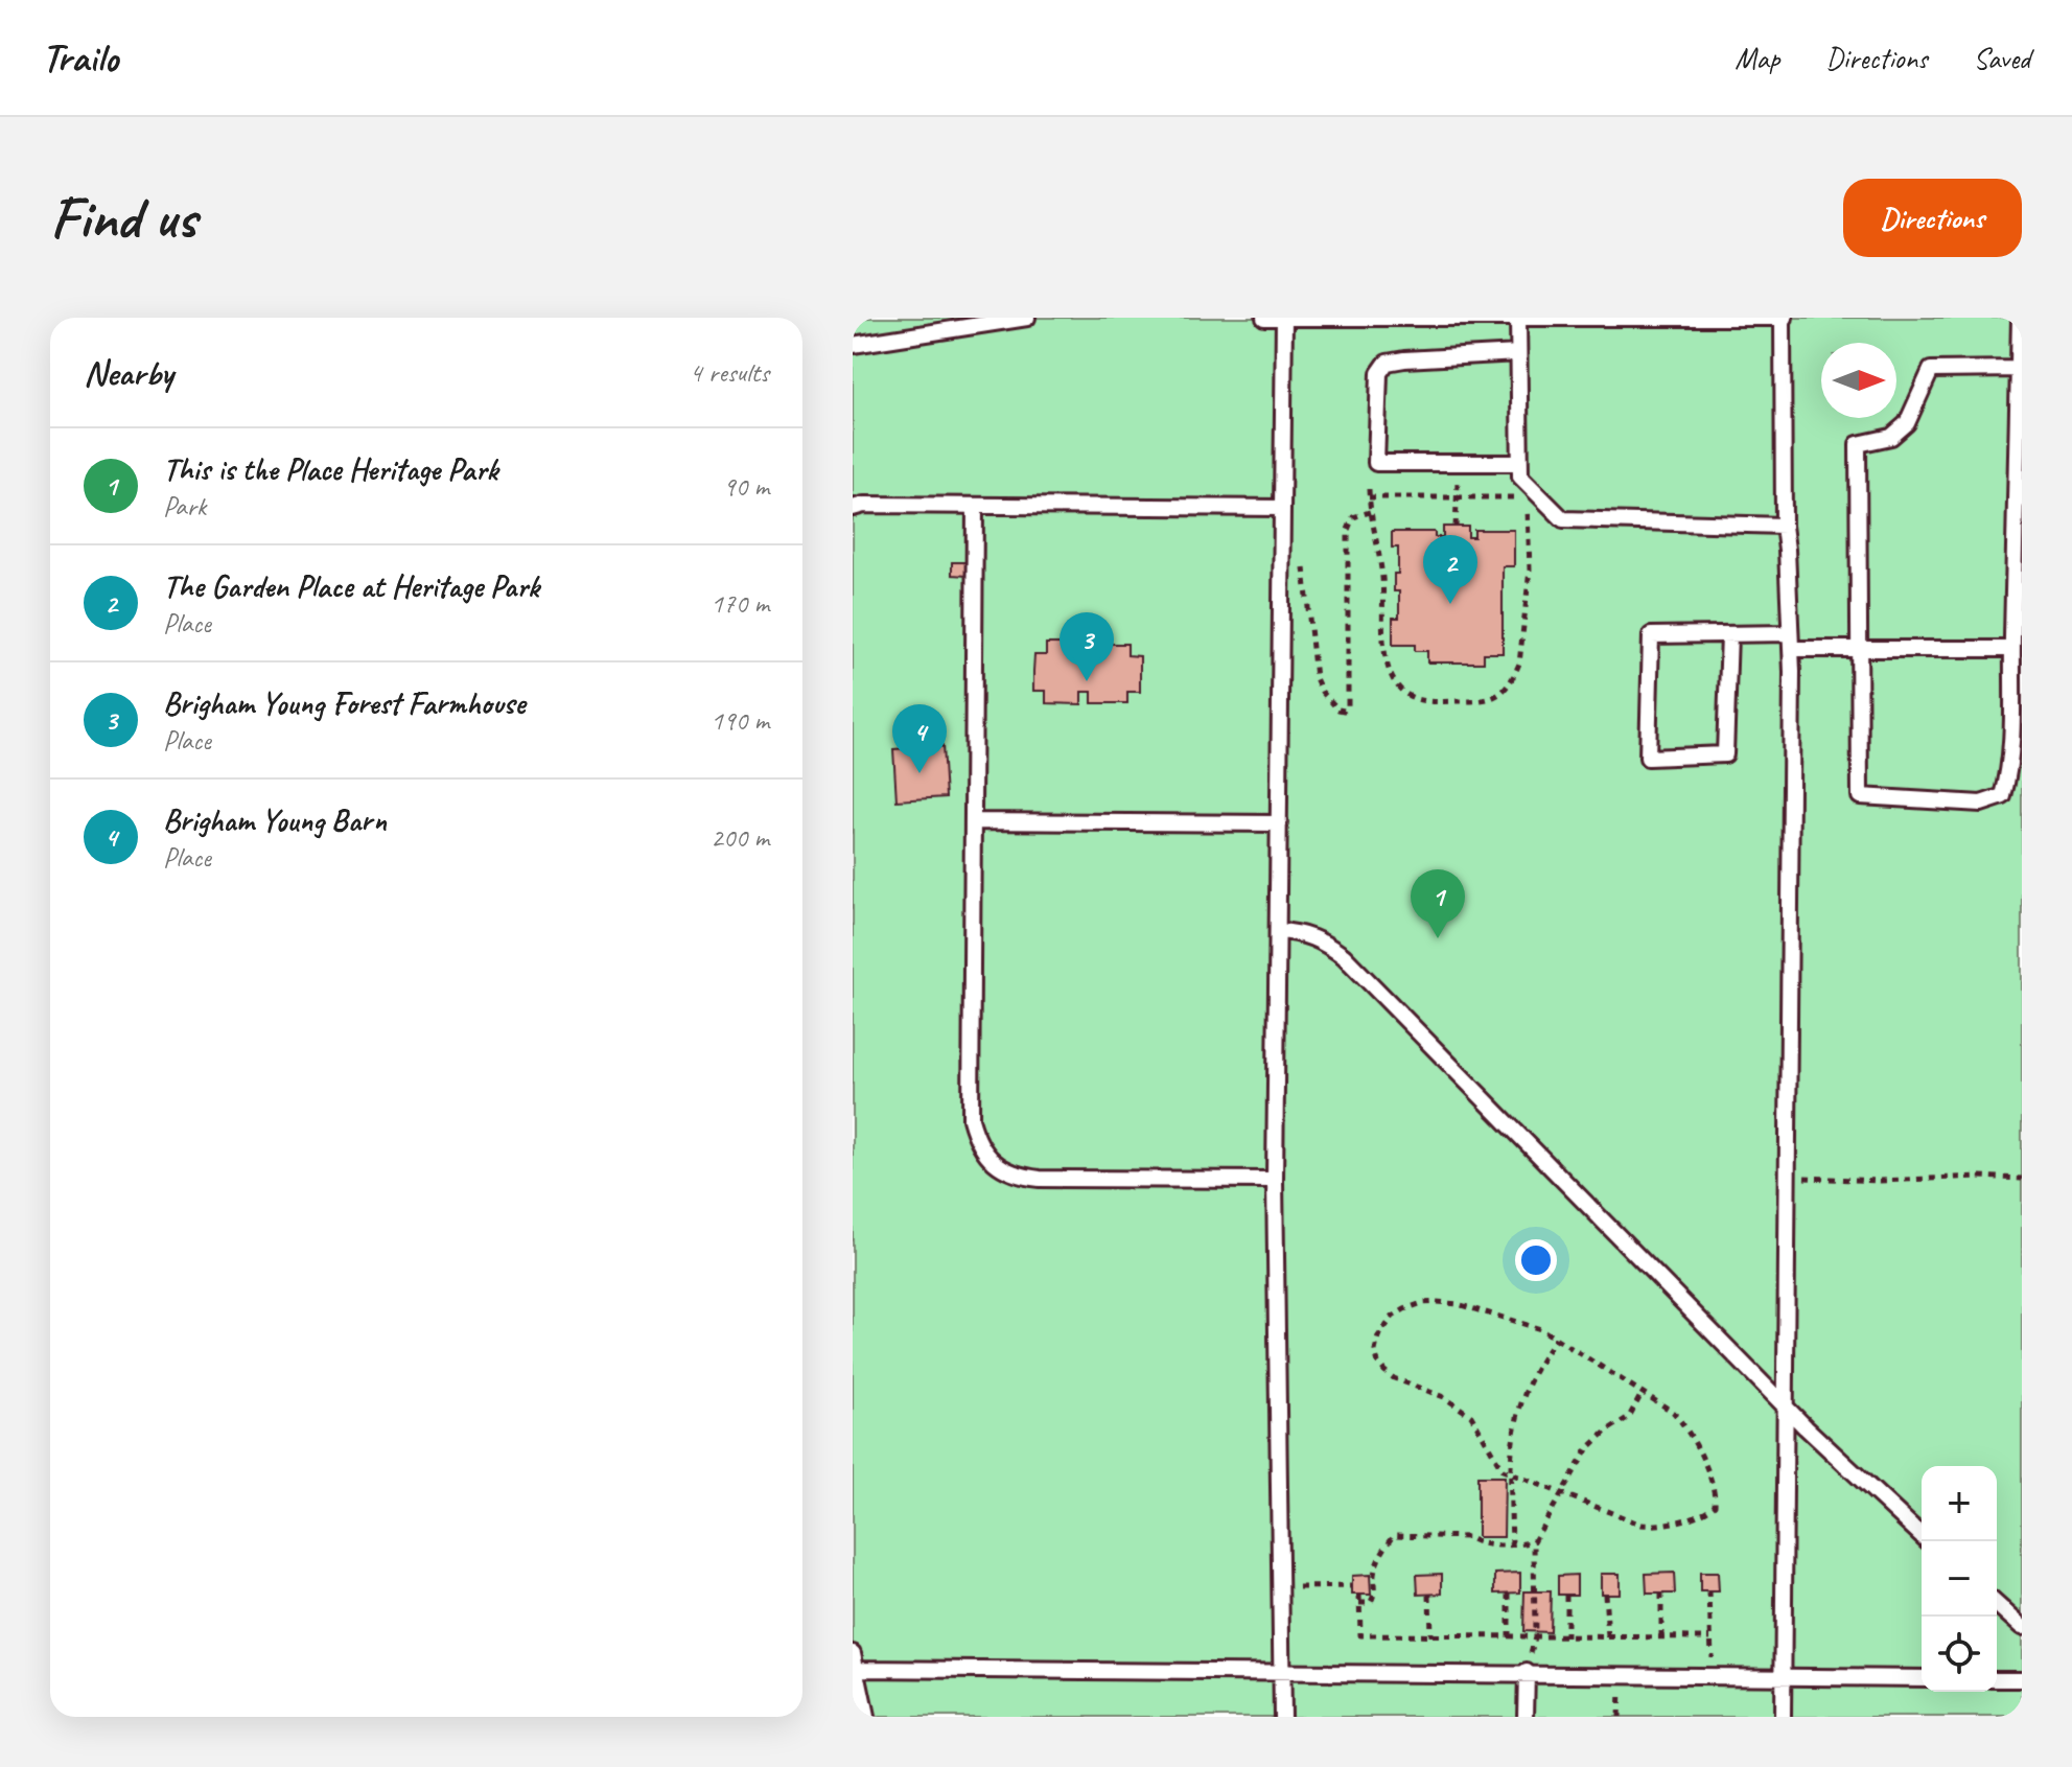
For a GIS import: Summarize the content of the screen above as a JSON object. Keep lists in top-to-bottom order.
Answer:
{
  "north": "right",
  "page": {
    "header": "Trailo",
    "nav": ["Map", "Directions", "Saved"],
    "buttons": "Directions",
    "title": "Find us",
    "heading": ["Nearby", "4 results"],
    "list": [
      {
        "mark": "1",
        "name": "This is the Place Heritage Park",
        "note": "Park",
        "value": "90 m"
      },
      {
        "mark": "2",
        "name": "The Garden Place at Heritage Park",
        "note": "Place",
        "value": "170 m"
      },
      {
        "mark": "3",
        "name": "Brigham Young Forest Farmhouse",
        "note": "Place",
        "value": "190 m"
      },
      {
        "mark": "4",
        "name": "Brigham Young Barn",
        "note": "Place",
        "value": "200 m"
      }
    ],
    "pins": [
      "2",
      "3",
      "4",
      "1"
    ],
    "map_buttons": ["+", "−"]
  }
}
